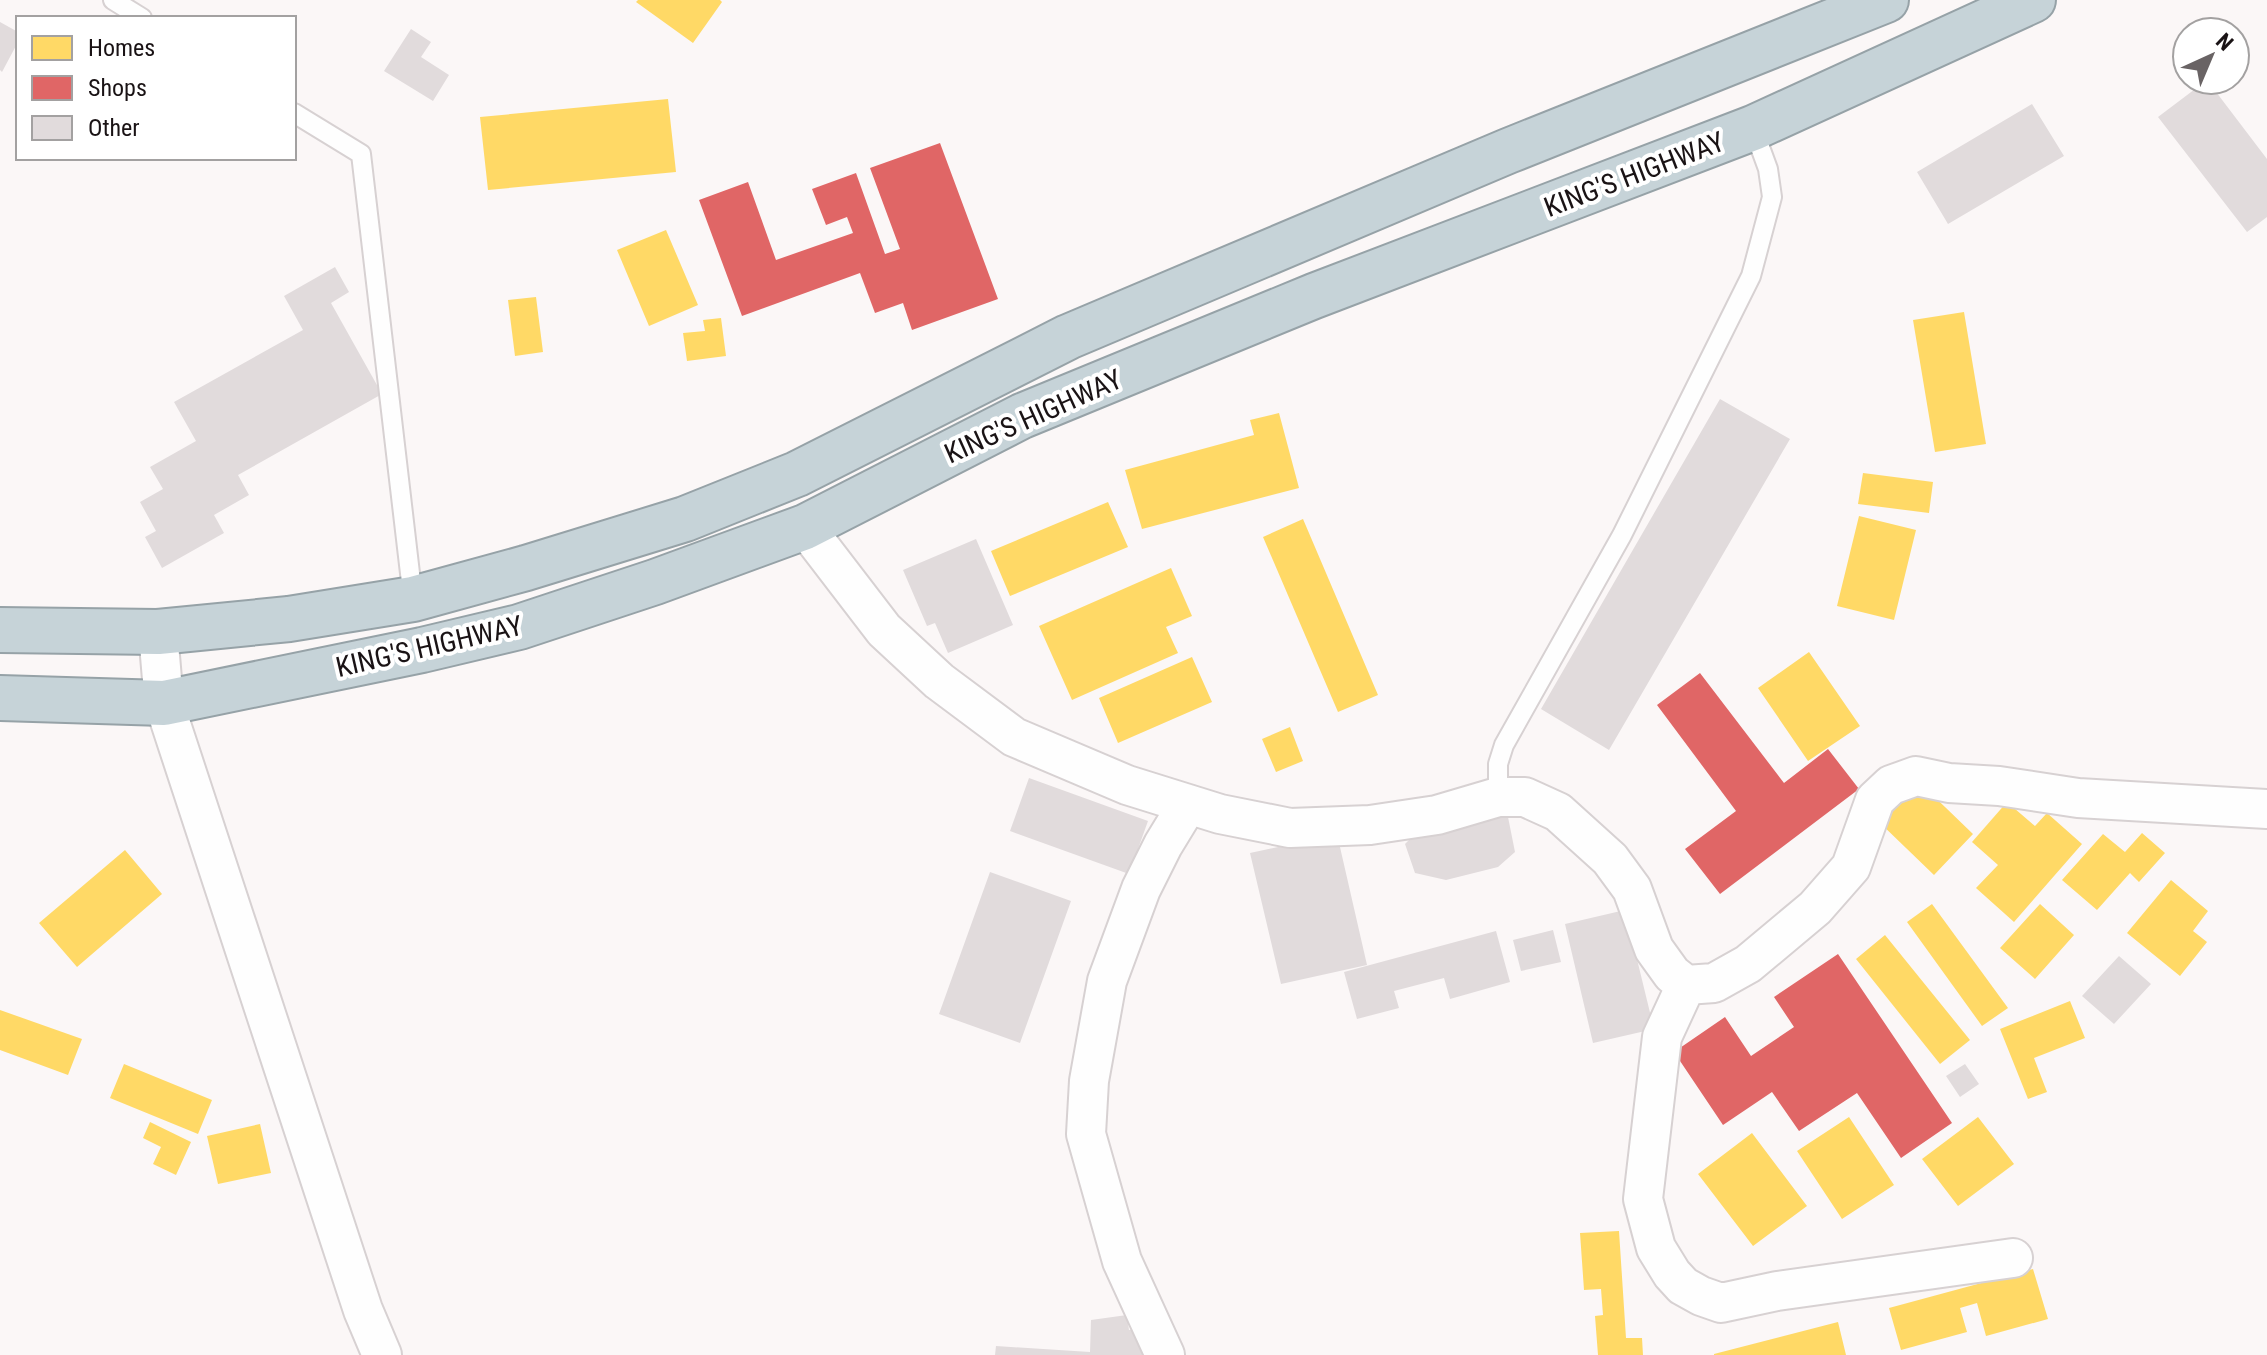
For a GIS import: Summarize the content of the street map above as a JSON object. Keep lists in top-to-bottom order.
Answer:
{
  "streets": {
    "highway": ["KING'S HIGHWAY"]
  },
  "legend": ["Homes", "Shops", "Other"],
  "north": "top right"
}
